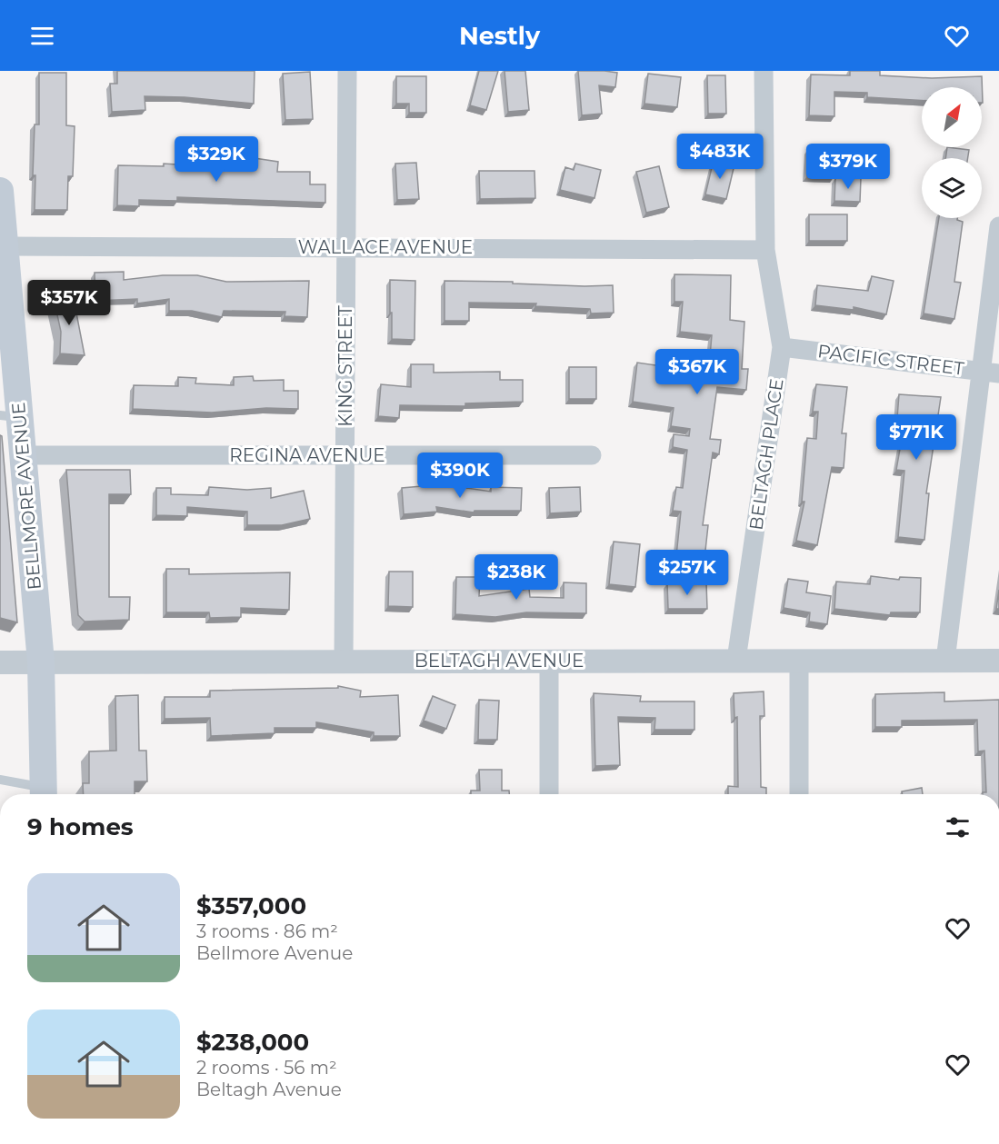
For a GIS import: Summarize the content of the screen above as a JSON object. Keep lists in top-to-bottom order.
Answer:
{
  "streets": {
    "main road": ["BELLMORE AVENUE"],
    "street": [
      "WALLACE AVENUE",
      "PACIFIC STREET",
      "KING STREET",
      "BELTAGH PLACE",
      "REGINA AVENUE",
      "BELTAGH AVENUE"
    ]
  },
  "crossings": [
    ["WALLACE AVENUE", "KING STREET"],
    ["WALLACE AVENUE", "BELTAGH PLACE"],
    ["WALLACE AVENUE", "BELLMORE AVENUE"],
    ["PACIFIC STREET", "BELTAGH PLACE"],
    ["KING STREET", "REGINA AVENUE"],
    ["KING STREET", "BELTAGH AVENUE"],
    ["BELTAGH PLACE", "BELTAGH AVENUE"],
    ["REGINA AVENUE", "BELLMORE AVENUE"],
    ["BELLMORE AVENUE", "BELTAGH AVENUE"]
  ],
  "north": "top right",
  "page": {
    "header": "Nestly",
    "price": [
      "$483K",
      "$329K",
      "$379K",
      "$357K",
      "$367K",
      "$771K",
      "$390K",
      "$257K",
      "$238K"
    ],
    "heading": "9 homes",
    "list": [
      {
        "name": "$357,000",
        "note": "3 rooms · 86 m² · Bellmore Avenue"
      },
      {
        "name": "$238,000",
        "note": "2 rooms · 56 m² · Beltagh Avenue"
      }
    ]
  }
}
